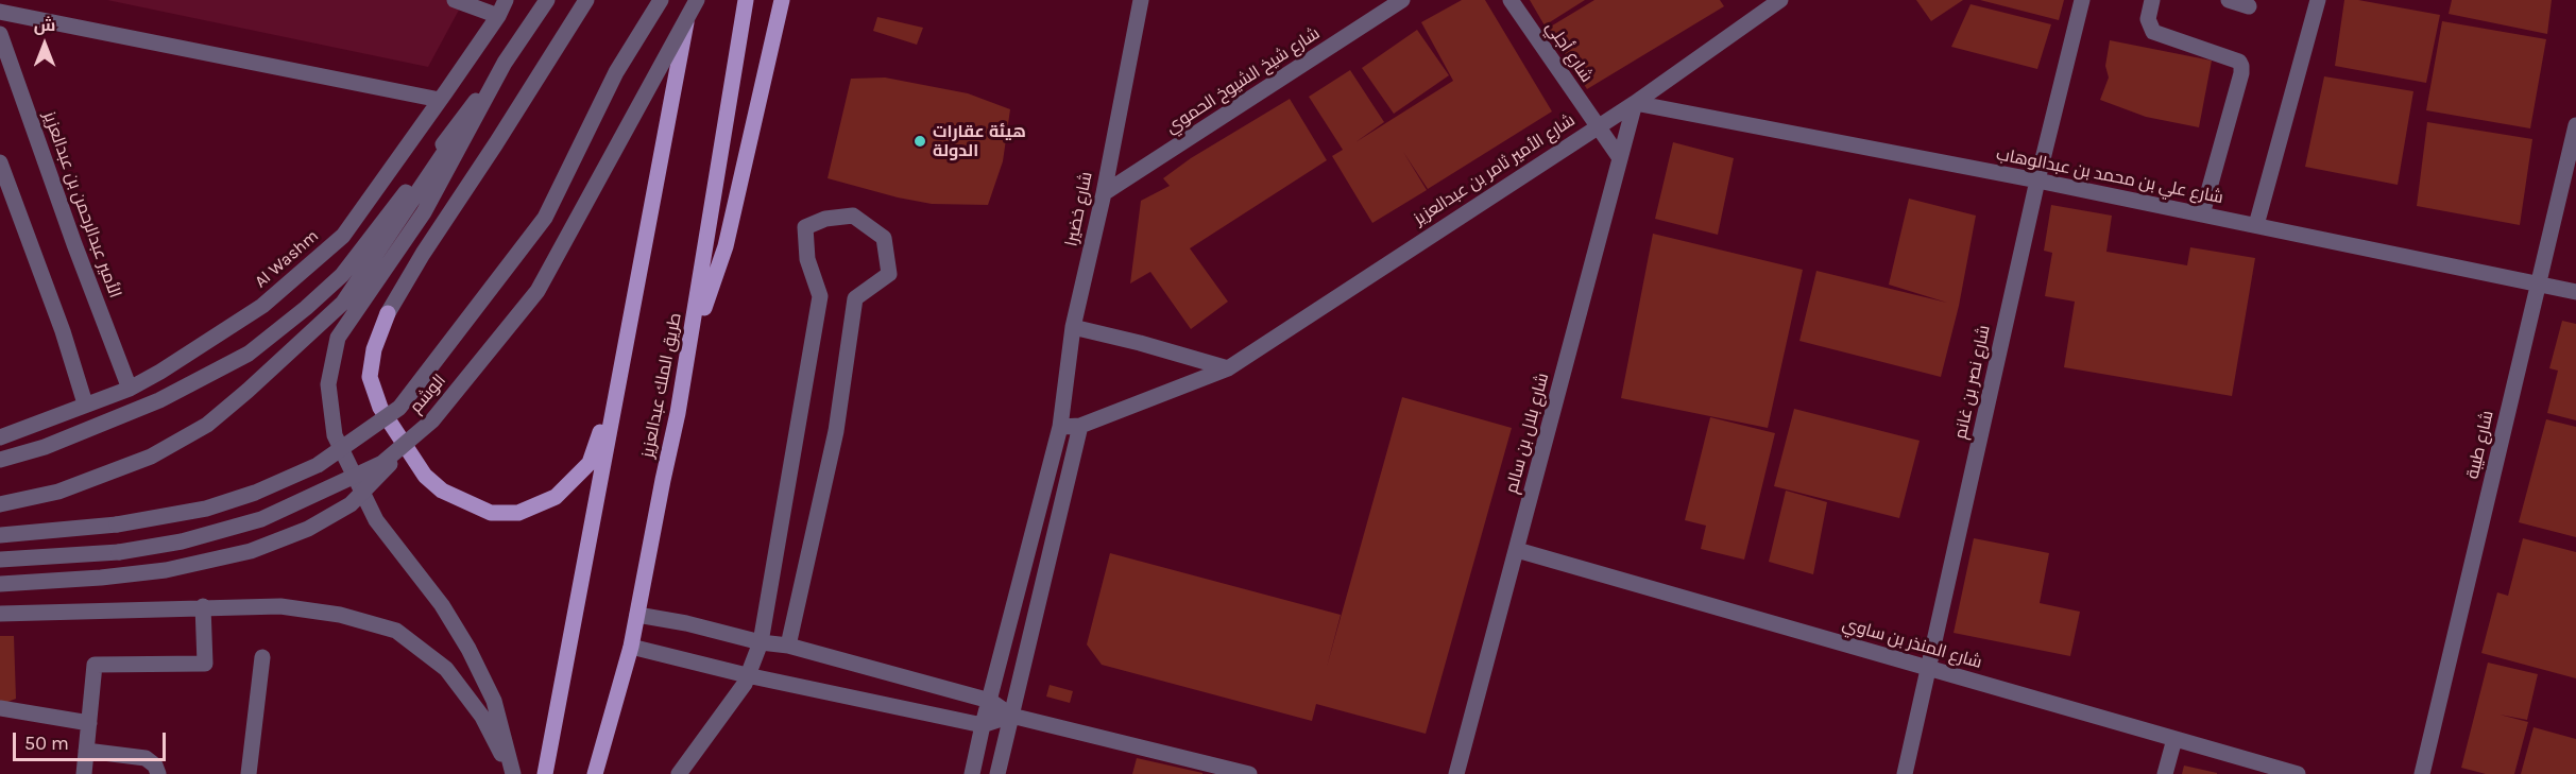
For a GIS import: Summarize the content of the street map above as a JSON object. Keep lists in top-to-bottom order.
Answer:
{
  "streets": {
    "main road": ["طريق الملك عبدالعزيز"],
    "street": [
      "شارع أجلي",
      "شارع شيخ الشيوخ الحموي",
      "شارع الأمير ثامر بن عبدالعزيز",
      "شارع علي بن محمد بن عبدالوهاب",
      "الأمير عبدالرحمن بن عبدالعزيز",
      "شارع خضيرا",
      "Al Washm",
      "شارع نصر بن غانم",
      "الوشم",
      "شارع بلال بن سالم",
      "شارع طيبة",
      "شارع المنذر بن ساوي"
    ]
  },
  "crossings": [
    ["شارع أجلي", "شارع الأمير ثامر بن عبدالعزيز"],
    ["شارع أجلي", "شارع بلال بن سالم"],
    ["شارع شيخ الشيوخ الحموي", "شارع خضيرا"],
    ["شارع الأمير ثامر بن عبدالعزيز", "شارع علي بن محمد بن عبدالوهاب"],
    ["شارع الأمير ثامر بن عبدالعزيز", "شارع خضيرا"],
    ["شارع الأمير ثامر بن عبدالعزيز", "شارع بلال بن سالم"],
    ["شارع علي بن محمد بن عبدالوهاب", "شارع نصر بن غانم"],
    ["شارع علي بن محمد بن عبدالوهاب", "شارع بلال بن سالم"],
    ["شارع علي بن محمد بن عبدالوهاب", "شارع طيبة"],
    ["الأمير عبدالرحمن بن عبدالعزيز", "Al Washm"],
    ["شارع نصر بن غانم", "شارع المنذر بن ساوي"],
    ["شارع بلال بن سالم", "شارع المنذر بن ساوي"]
  ],
  "places": ["هيئة عقارات الدولة"],
  "scale_bar": "50 m",
  "north": "top"
}
